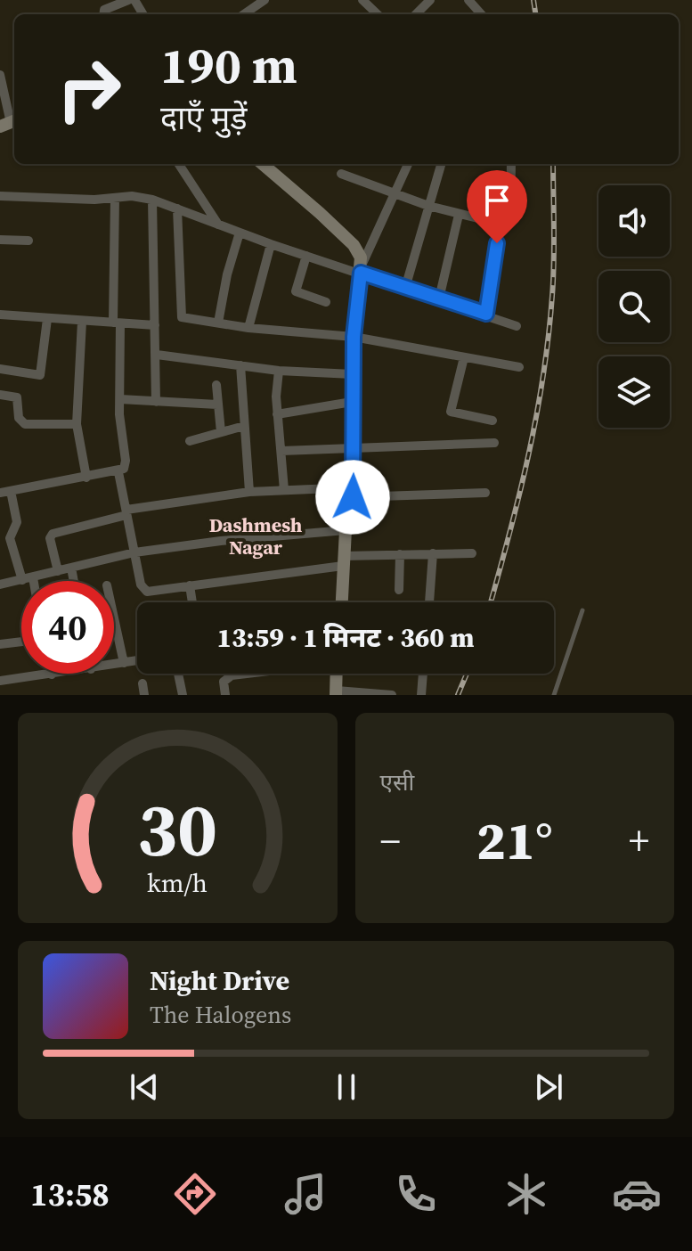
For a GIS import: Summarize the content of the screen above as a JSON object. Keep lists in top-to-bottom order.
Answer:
{
  "districts": ["Dashmesh Nagar"],
  "page": {
    "turn": ["190 m", "दाएँ मुड़ें"],
    "limit": "40",
    "trip": "13:59 · 1 मिनट · 360 m",
    "tile": "एसी",
    "heat": ["−", "21°", "+"],
    "song": ["Night Drive", "The Halogens"],
    "tabs": "13:58",
    "gauge": ["30", "km/h"]
  }
}
